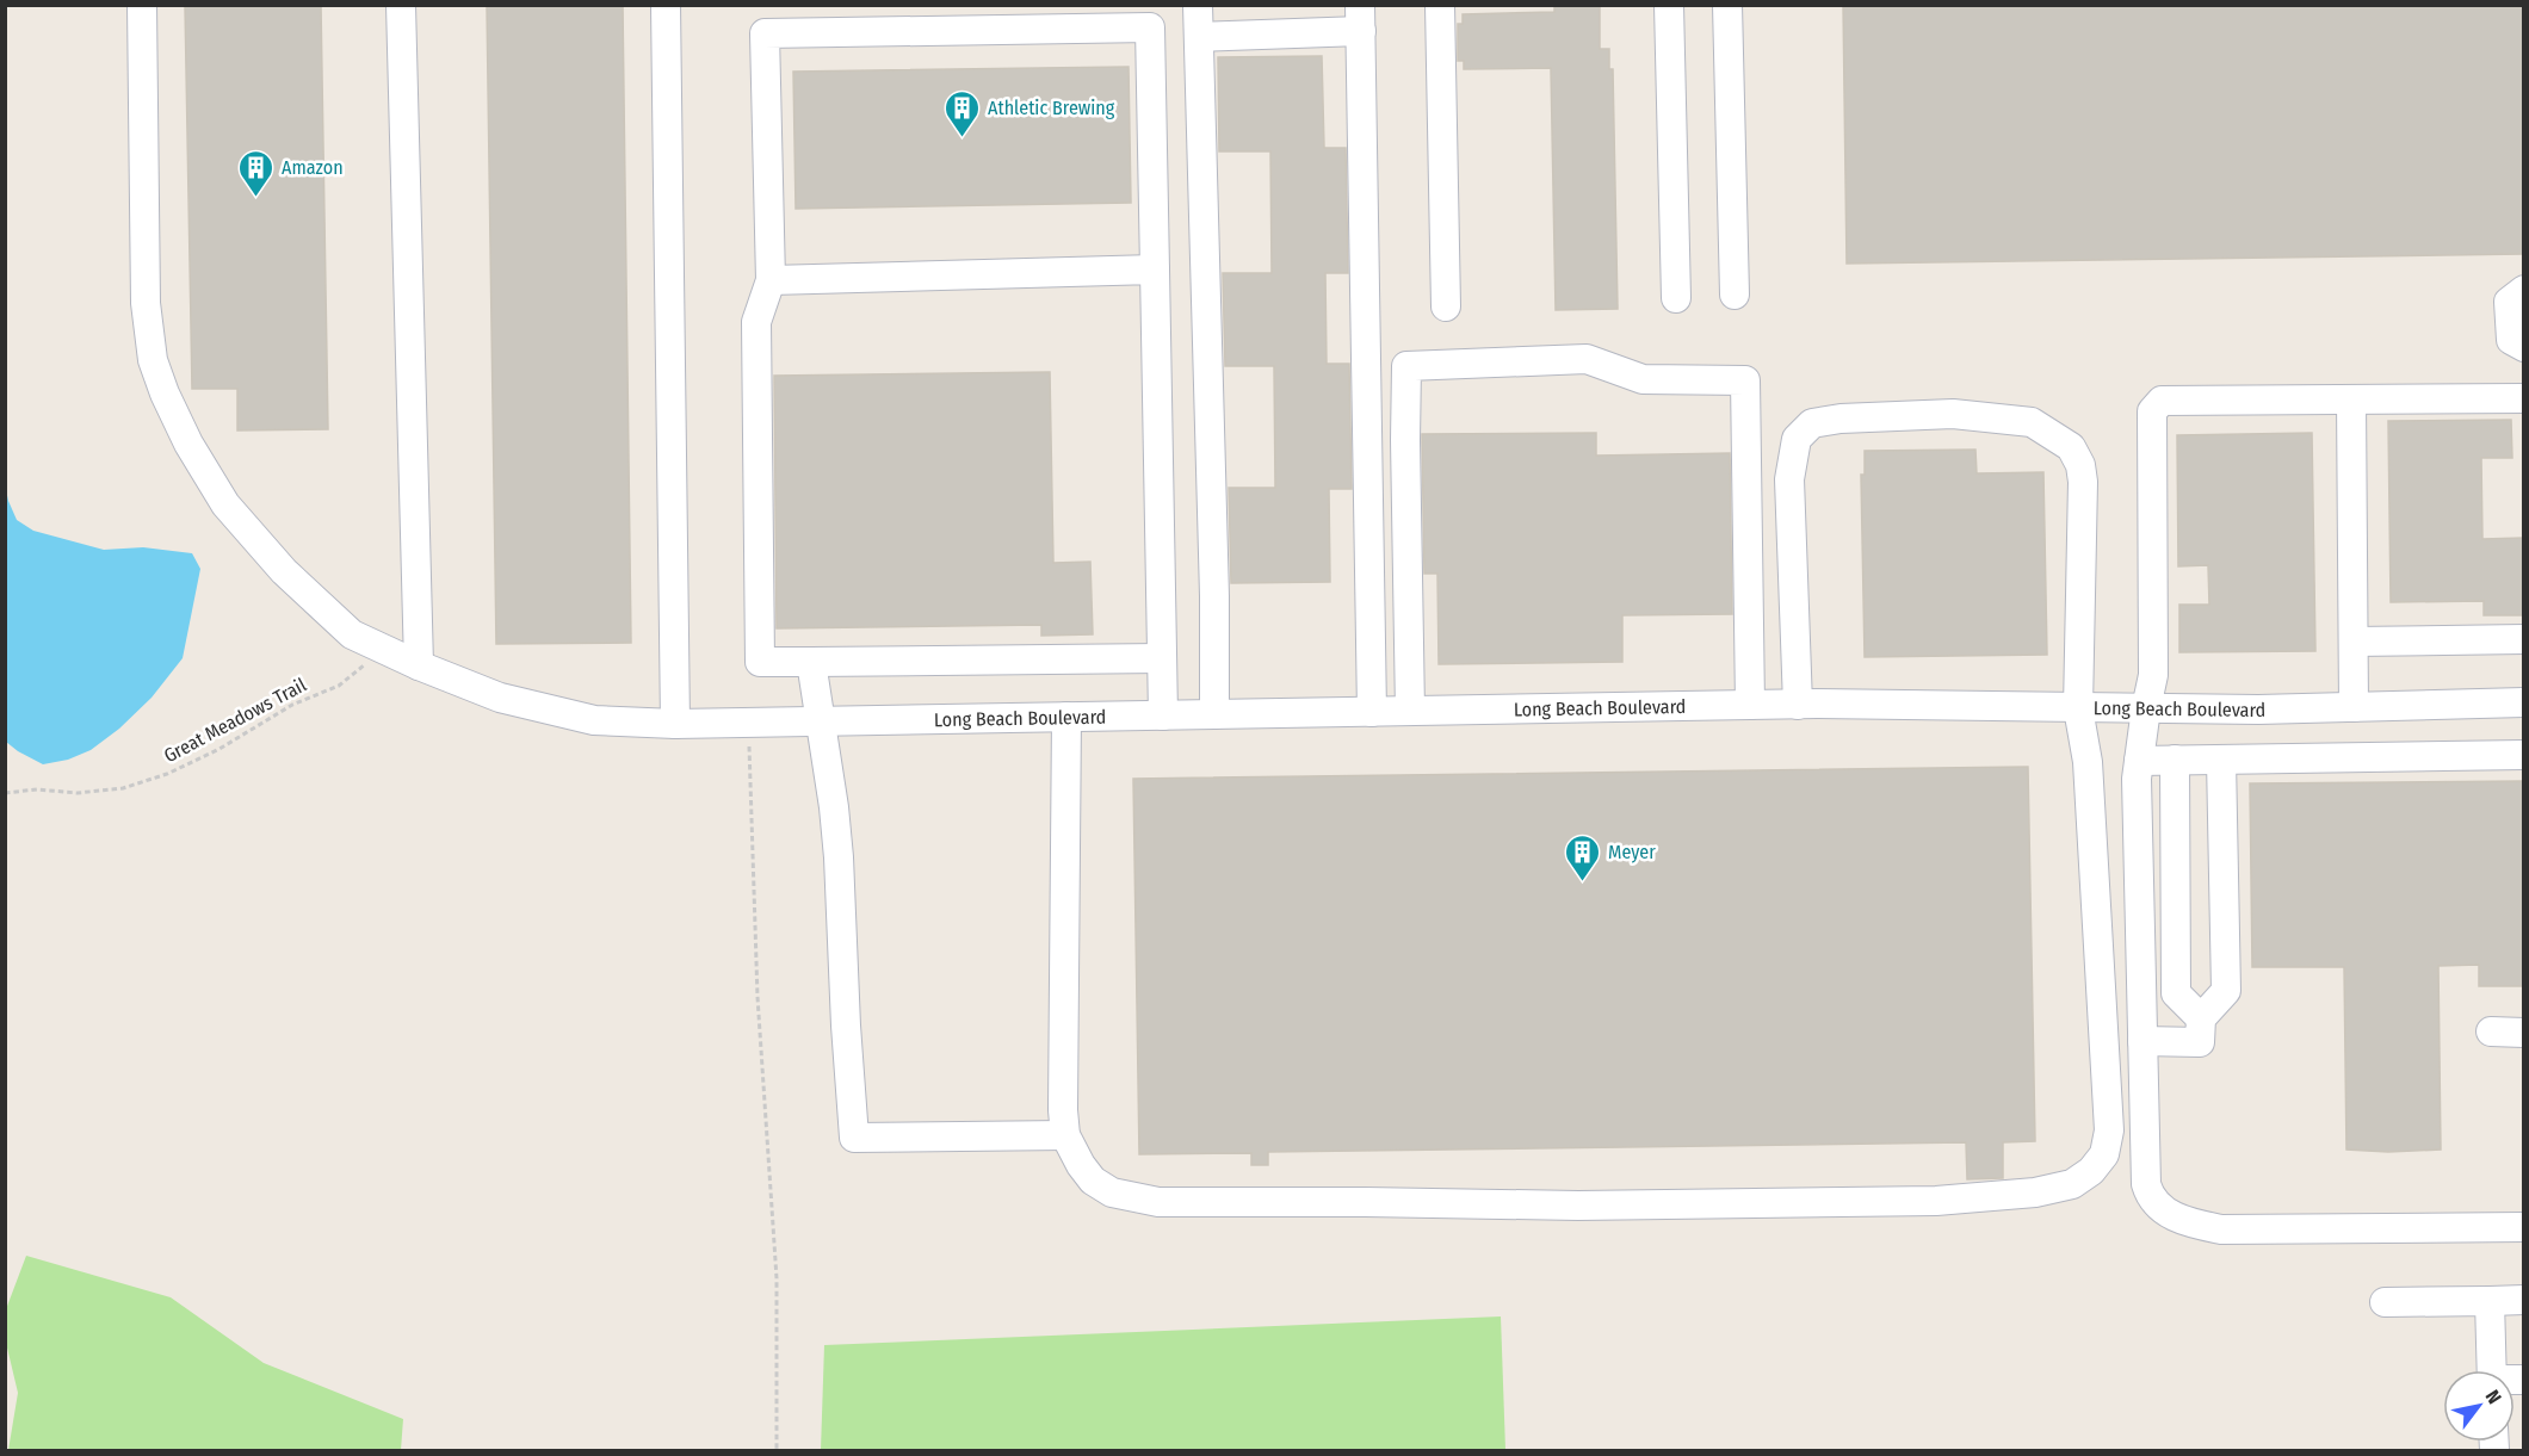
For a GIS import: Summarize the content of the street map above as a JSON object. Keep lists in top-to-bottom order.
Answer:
{
  "streets": {
    "street": ["Long Beach Boulevard"],
    "path": ["Great Meadows Trail"]
  },
  "crossings": [
    ["Long Beach Boulevard", "Great Meadows Trail"]
  ],
  "places": {
    "building": ["Athletic Brewing", "Amazon", "Meyer"]
  },
  "north": "top right"
}
